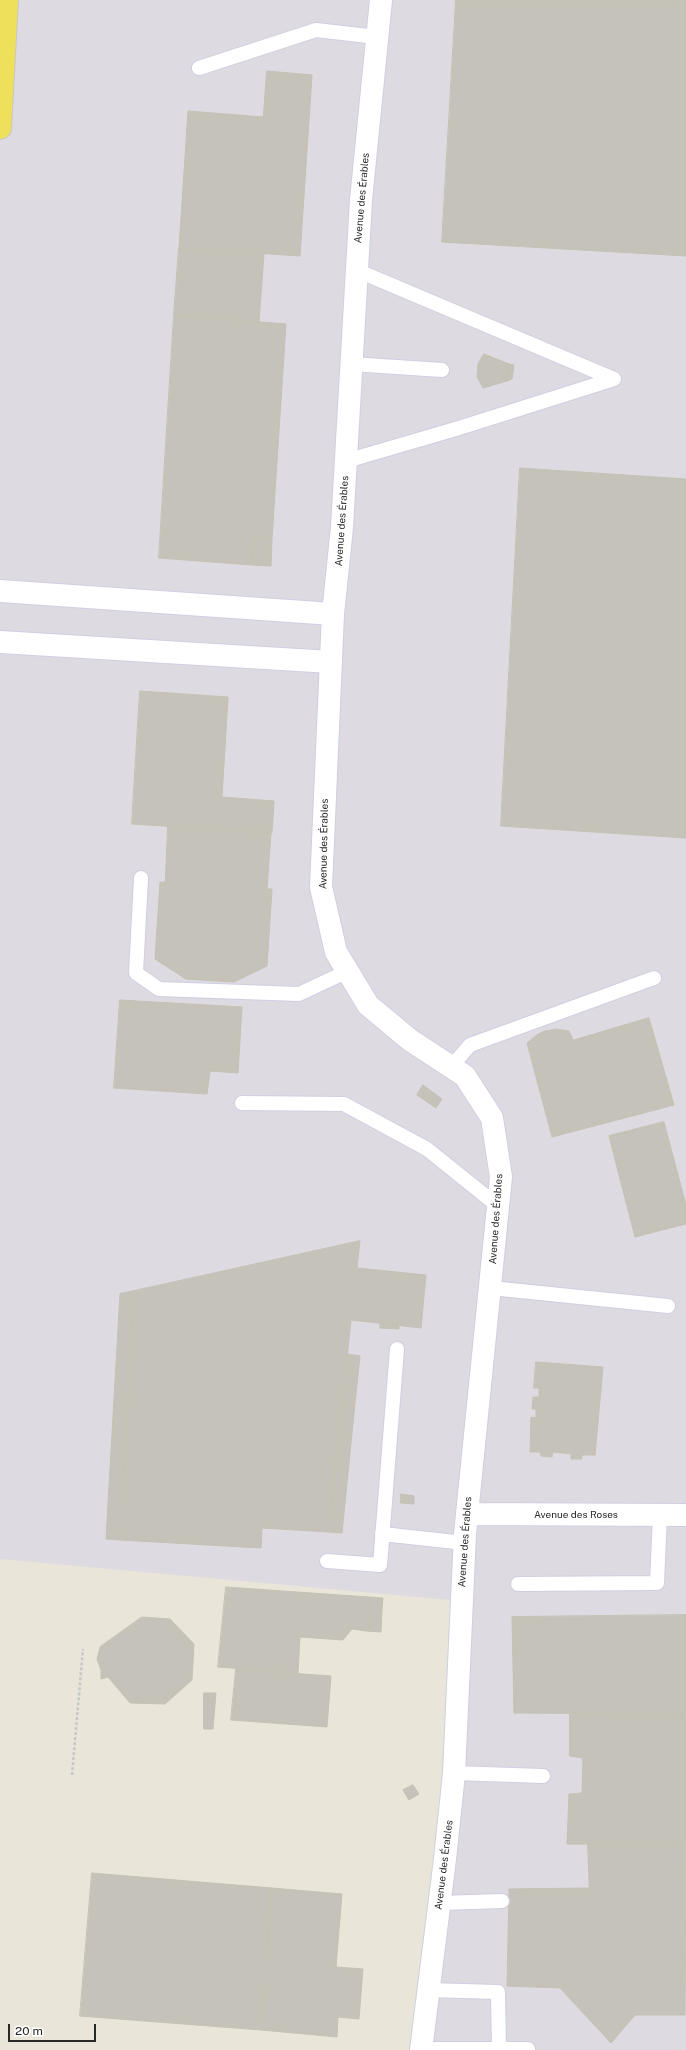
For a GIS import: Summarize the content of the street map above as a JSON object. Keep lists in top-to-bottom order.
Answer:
{
  "streets": {
    "street": ["Avenue des Érables", "Avenue des Roses"]
  },
  "crossings": [
    ["Avenue des Érables", "Avenue des Roses"]
  ],
  "scale_bar": "20 m"
}
